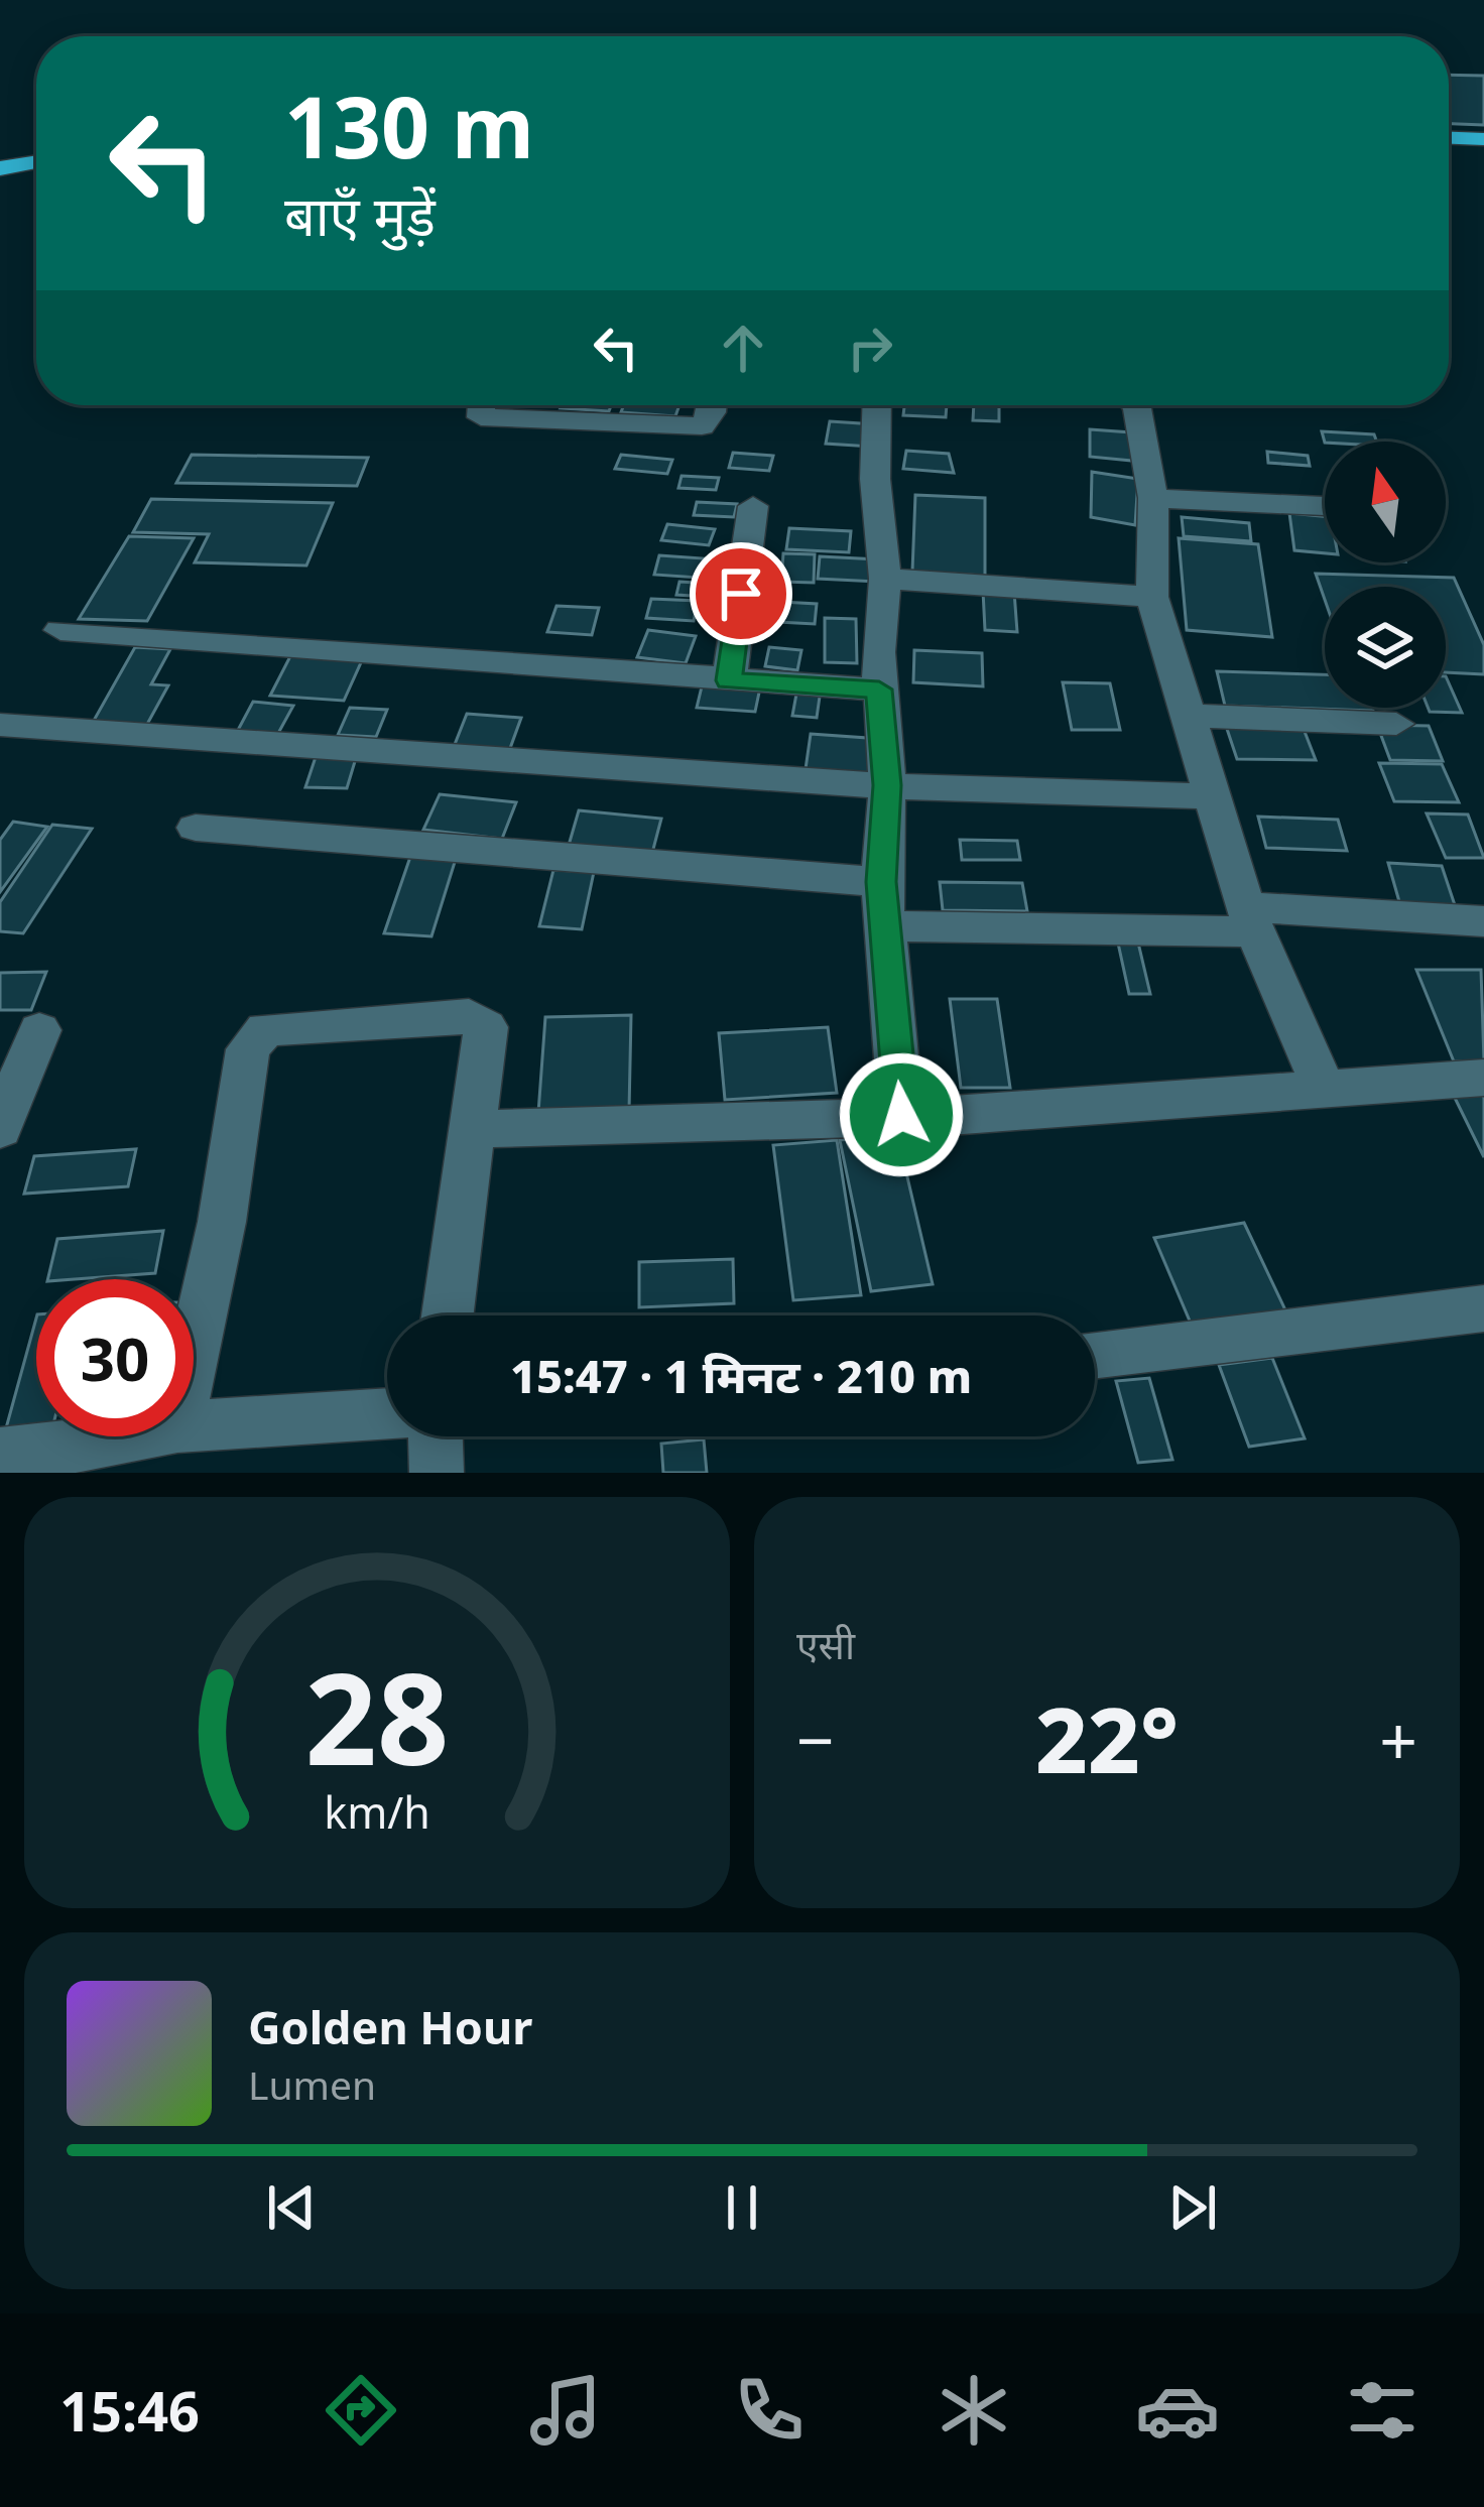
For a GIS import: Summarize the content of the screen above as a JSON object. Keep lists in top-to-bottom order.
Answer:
{
  "north": "top",
  "page": {
    "turn": ["130 m", "बाएँ मुड़ें"],
    "limit": "30",
    "trip": "15:47 · 1 मिनट · 210 m",
    "tile": "एसी",
    "heat": ["−", "22°", "+"],
    "song": ["Golden Hour", "Lumen"],
    "tabs": "15:46",
    "gauge": ["28", "km/h"]
  }
}
